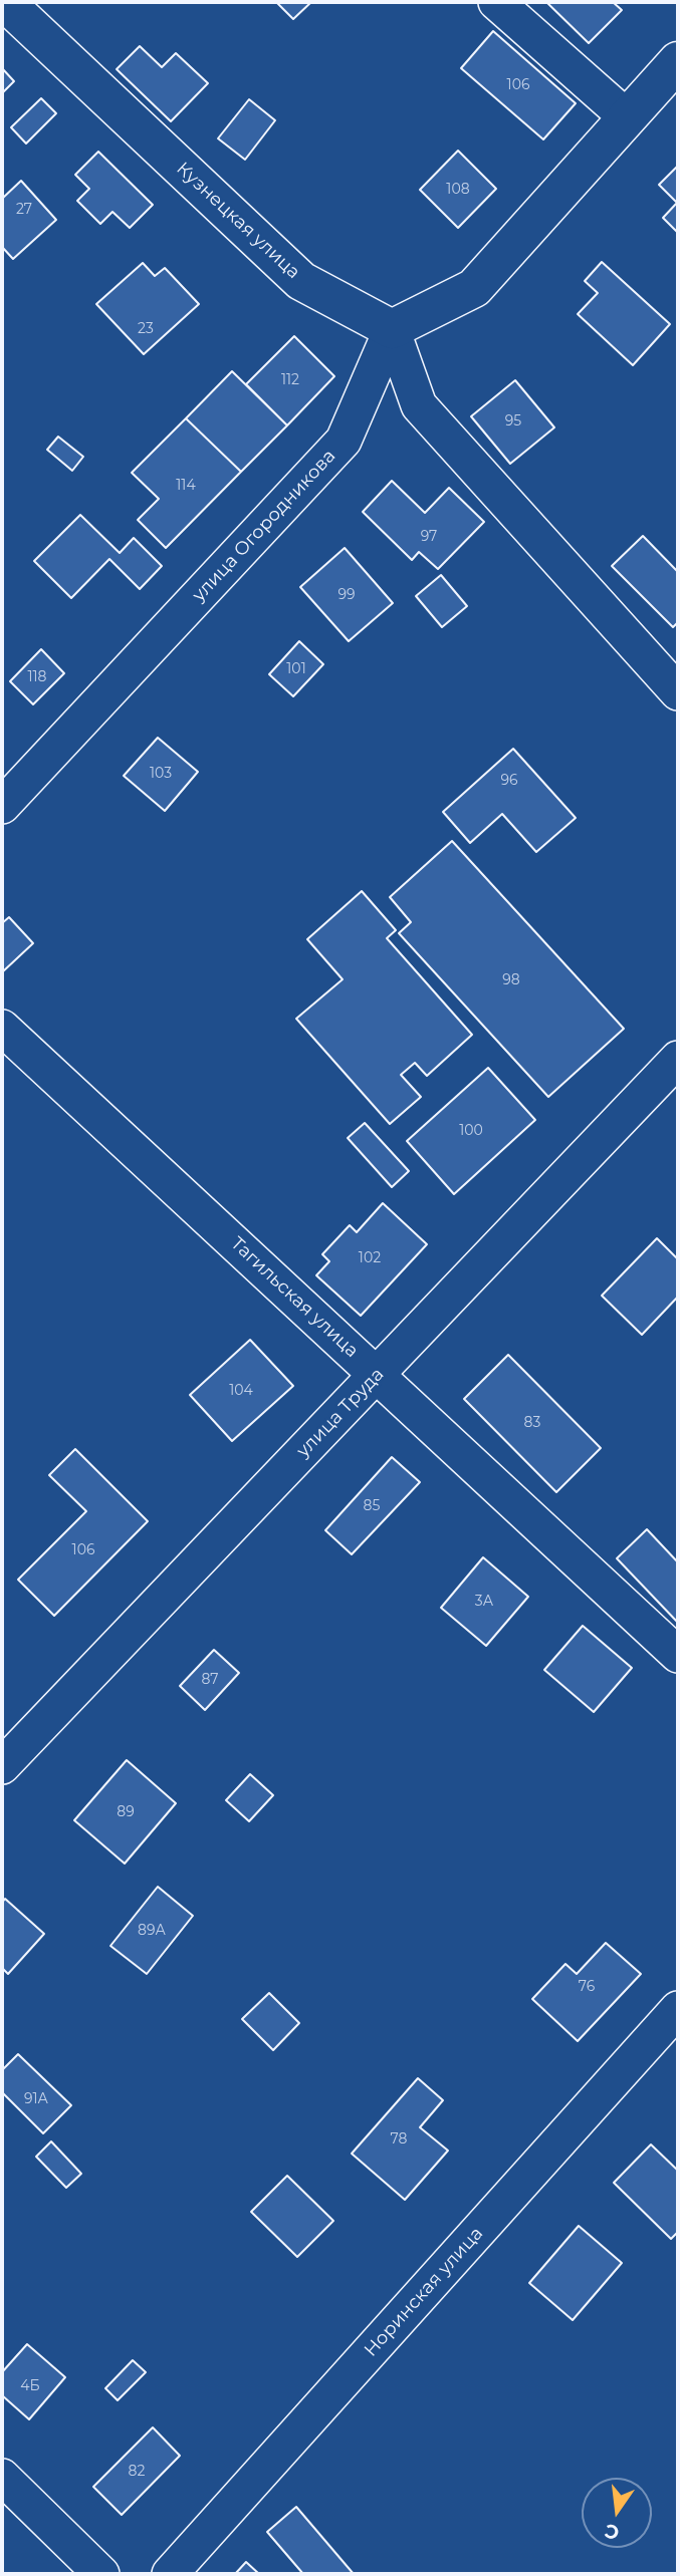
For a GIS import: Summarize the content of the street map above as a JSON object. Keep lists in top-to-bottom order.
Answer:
{
  "streets": {
    "main road": ["Кузнецкая улица"],
    "street": [
      "улица Огородникова",
      "Тагильская улица",
      "улица Труда",
      "Норинская улица"
    ]
  },
  "crossings": [
    ["Кузнецкая улица", "улица Огородникова"],
    ["Тагильская улица", "улица Труда"]
  ],
  "house_numbers": [
    "106",
    "108",
    "27",
    "23",
    "112",
    "95",
    "114",
    "97",
    "99",
    "101",
    "118",
    "103",
    "96",
    "98",
    "100",
    "102",
    "104",
    "83",
    "85",
    "106",
    "3А",
    "87",
    "89",
    "89А",
    "76",
    "91А",
    "78",
    "4Б",
    "82"
  ],
  "north": "bottom"
}
